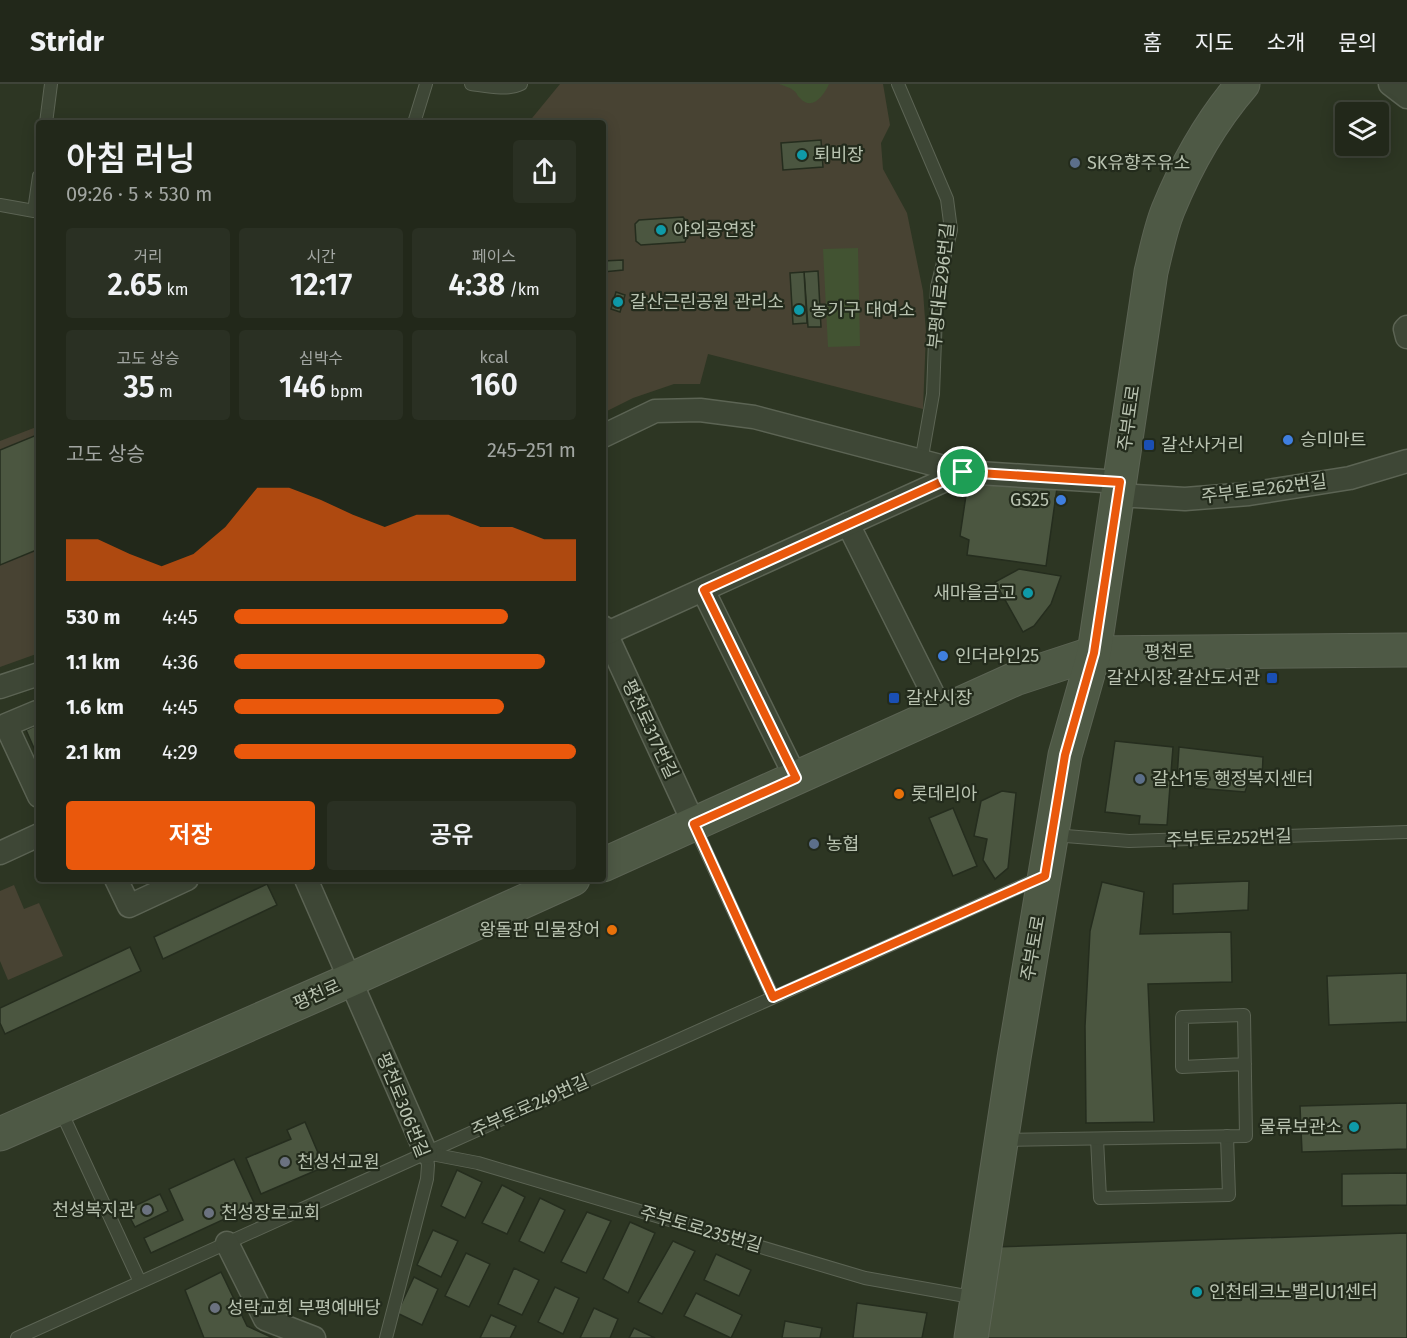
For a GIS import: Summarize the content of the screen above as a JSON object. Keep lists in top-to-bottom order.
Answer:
{
  "streets": {
    "main road": ["주부토로", "평천로"],
    "street": ["주부토로262번길", "평천로317번길", "평천로306번길"],
    "lane": [
      "부평대로296번길",
      "주부토로252번길",
      "주부토로249번길",
      "주부토로235번길"
    ]
  },
  "crossings": [
    ["주부토로", "주부토로262번길"],
    ["주부토로", "평천로"],
    ["주부토로", "주부토로252번길"],
    ["주부토로", "주부토로249번길"],
    ["주부토로", "주부토로235번길"],
    ["평천로", "평천로317번길"],
    ["평천로", "평천로306번길"],
    ["평천로306번길", "주부토로249번길"],
    ["평천로306번길", "주부토로235번길"],
    ["주부토로249번길", "주부토로235번길"]
  ],
  "places": {
    "other": [
      "퇴비장",
      "SK유향주유소",
      "야외공연장",
      "갈산근린공원 관리소",
      "농기구 대여소",
      "승미마트",
      "GS25",
      "새마을금고",
      "인더라인25",
      "갈산1동 행정복지센터",
      "롯데리아",
      "농협",
      "왕돌판 민물장어",
      "물류보관소",
      "천성선교원",
      "천성복지관",
      "천성장로교회",
      "인천테크노밸리U1센터",
      "성락교회 부평예배당"
    ],
    "transit": ["갈산사거리", "갈산시장.갈산도서관", "갈산시장"]
  },
  "page": {
    "header": "Stridr",
    "nav": [
      "홈",
      "지도",
      "소개",
      "문의"
    ],
    "heading": ["아침 러닝", "09:26 · 5 × 530 m"],
    "stats": [
      ["거리", "2.65 km"],
      ["시간", "12:17"],
      ["페이스", "4:38 /km"],
      ["고도 상승", "35 m"],
      ["심박수", "146 bpm"],
      ["kcal", "160"]
    ],
    "chart": ["고도 상승", "245–251 m"],
    "list": [
      {
        "name": "530 m",
        "note": "4:45"
      },
      {
        "name": "1.1 km",
        "note": "4:36"
      },
      {
        "name": "1.6 km",
        "note": "4:45"
      },
      {
        "name": "2.1 km",
        "note": "4:29"
      }
    ],
    "buttons": ["저장", "공유"]
  }
}
